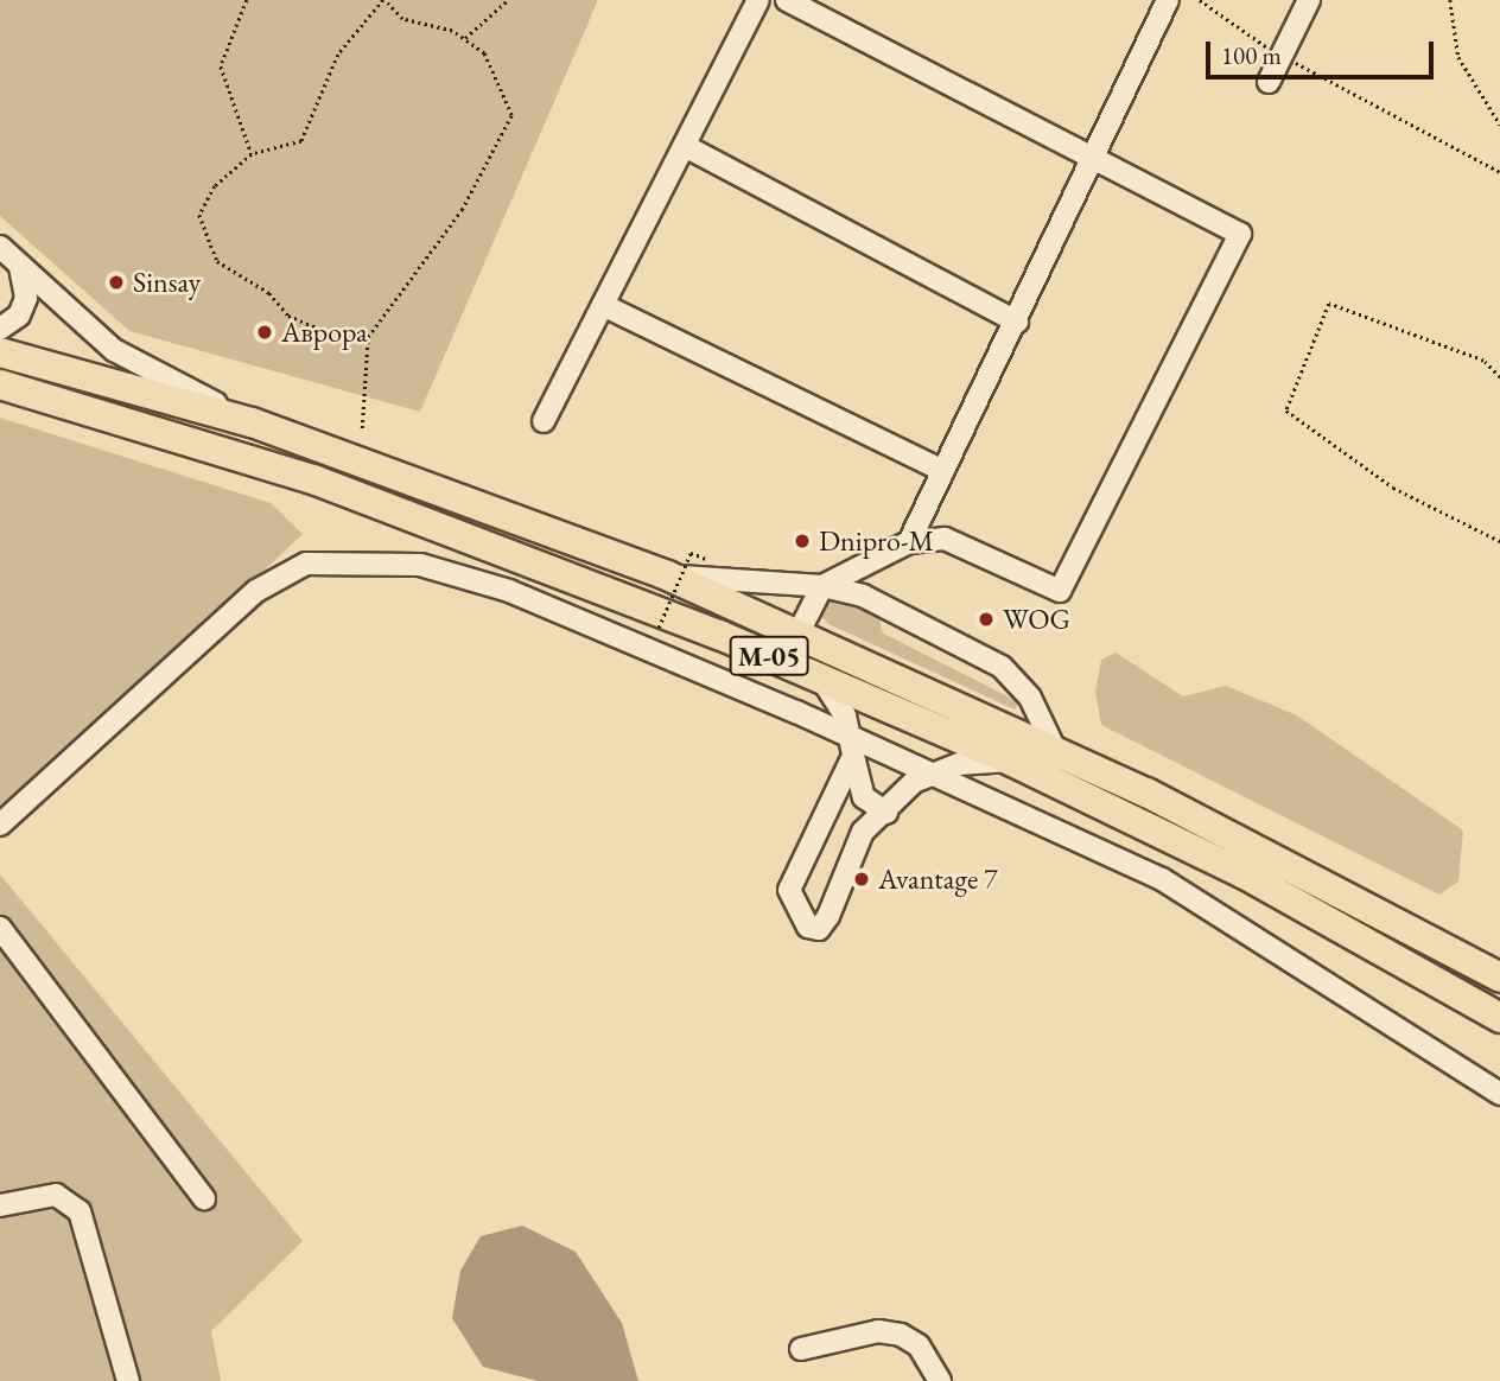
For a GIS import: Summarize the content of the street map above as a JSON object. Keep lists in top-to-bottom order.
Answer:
{
  "streets": {
    "highway": ["М-05"]
  },
  "places": [
    "Sinsay",
    "Аврора",
    "Dnipro-M",
    "WOG",
    "Avantage 7"
  ],
  "scale_bar": "100 m"
}
